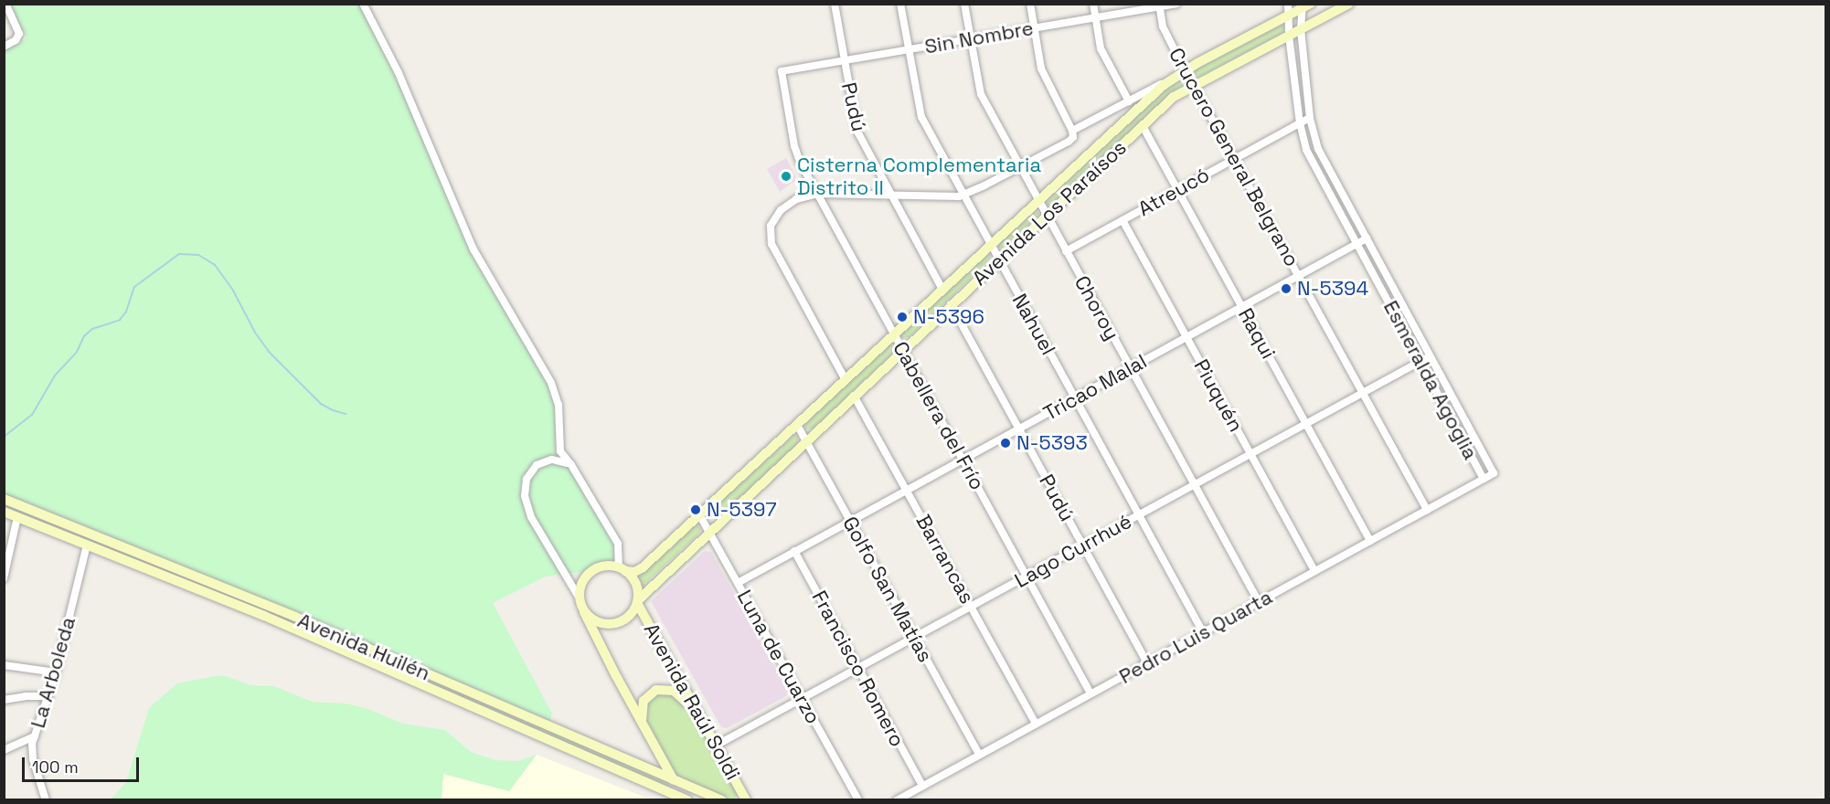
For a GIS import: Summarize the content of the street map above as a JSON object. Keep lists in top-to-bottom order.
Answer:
{
  "streets": {
    "main road": ["Avenida Los Paraísos", "Avenida Huilén", "Avenida Raúl Soldi"],
    "street": [
      "Sin Nombre",
      "Pudú",
      "Crucero General Belgrano",
      "Atreucó",
      "Choroy",
      "Nahuel",
      "Raqui",
      "Esmeralda Agoglia",
      "Tricao Malal",
      "Piuquén",
      "Cabellera del Frío",
      "Lago Currhué",
      "Barrancas",
      "Golfo San Matías",
      "Pedro Luis Quarta",
      "Luna de Cuarzo",
      "Francisco Romero",
      "La Arboleda"
    ]
  },
  "crossings": [
    ["Sin Nombre", "Pudú"],
    ["Sin Nombre", "Crucero General Belgrano"],
    ["Sin Nombre", "Choroy"],
    ["Sin Nombre", "Nahuel"],
    ["Sin Nombre", "Cabellera del Frío"],
    ["Pudú", "Avenida Los Paraísos"],
    ["Pudú", "Tricao Malal"],
    ["Pudú", "Lago Currhué"],
    ["Pudú", "Pedro Luis Quarta"],
    ["Crucero General Belgrano", "Atreucó"],
    ["Crucero General Belgrano", "Avenida Los Paraísos"],
    ["Crucero General Belgrano", "Tricao Malal"],
    ["Crucero General Belgrano", "Lago Currhué"],
    ["Crucero General Belgrano", "Pedro Luis Quarta"],
    ["Atreucó", "Choroy"],
    ["Atreucó", "Raqui"],
    ["Atreucó", "Esmeralda Agoglia"],
    ["Atreucó", "Piuquén"],
    ["Avenida Los Paraísos", "Choroy"],
    ["Avenida Los Paraísos", "Nahuel"],
    ["Avenida Los Paraísos", "Raqui"],
    ["Avenida Los Paraísos", "Esmeralda Agoglia"],
    ["Avenida Los Paraísos", "Cabellera del Frío"],
    ["Avenida Los Paraísos", "Barrancas"],
    ["Avenida Los Paraísos", "Golfo San Matías"],
    ["Avenida Los Paraísos", "Luna de Cuarzo"],
    ["Avenida Los Paraísos", "Avenida Raúl Soldi"],
    ["Choroy", "Tricao Malal"],
    ["Choroy", "Lago Currhué"],
    ["Choroy", "Pedro Luis Quarta"],
    ["Nahuel", "Tricao Malal"],
    ["Nahuel", "Lago Currhué"],
    ["Nahuel", "Pedro Luis Quarta"],
    ["Raqui", "Tricao Malal"],
    ["Raqui", "Lago Currhué"],
    ["Raqui", "Pedro Luis Quarta"],
    ["Esmeralda Agoglia", "Tricao Malal"],
    ["Esmeralda Agoglia", "Lago Currhué"],
    ["Esmeralda Agoglia", "Pedro Luis Quarta"],
    ["Tricao Malal", "Piuquén"],
    ["Tricao Malal", "Cabellera del Frío"],
    ["Tricao Malal", "Barrancas"],
    ["Tricao Malal", "Golfo San Matías"],
    ["Tricao Malal", "Luna de Cuarzo"],
    ["Tricao Malal", "Francisco Romero"],
    ["Piuquén", "Lago Currhué"],
    ["Piuquén", "Pedro Luis Quarta"],
    ["Cabellera del Frío", "Lago Currhué"],
    ["Cabellera del Frío", "Pedro Luis Quarta"],
    ["Lago Currhué", "Barrancas"],
    ["Lago Currhué", "Golfo San Matías"],
    ["Lago Currhué", "Luna de Cuarzo"],
    ["Lago Currhué", "Francisco Romero"],
    ["Lago Currhué", "Avenida Raúl Soldi"],
    ["Barrancas", "Pedro Luis Quarta"],
    ["Golfo San Matías", "Pedro Luis Quarta"],
    ["Pedro Luis Quarta", "Francisco Romero"],
    ["Avenida Huilén", "La Arboleda"]
  ],
  "places": [
    "Cisterna Complementaria Distrito II",
    "N-5394",
    "N-5396",
    "N-5393",
    "N-5397"
  ],
  "scale_bar": "100 m"
}
